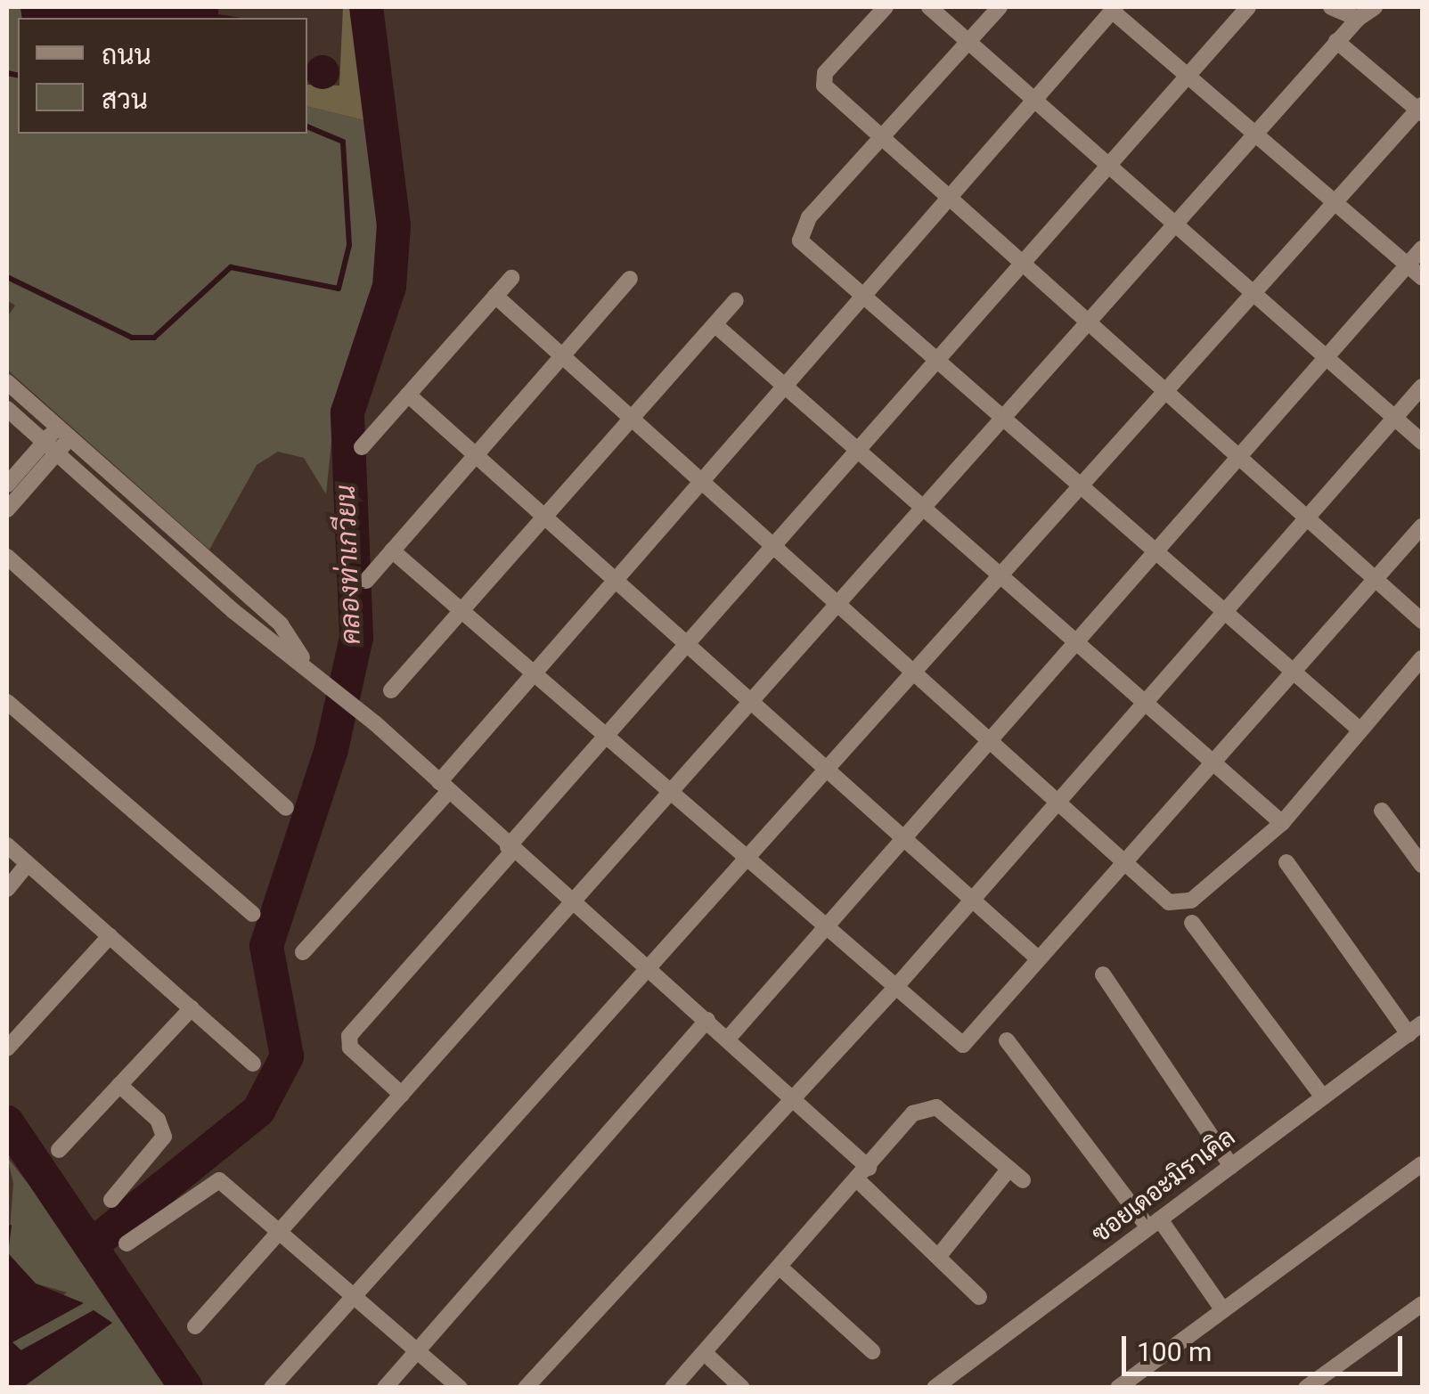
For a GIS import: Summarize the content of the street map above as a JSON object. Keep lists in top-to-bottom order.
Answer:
{
  "streets": {
    "street": ["ซอยเดอะมิราเคิล"]
  },
  "water": ["คลองท่าเกวียน"],
  "legend": ["ถนน", "สวน"],
  "scale_bar": "100 m"
}
